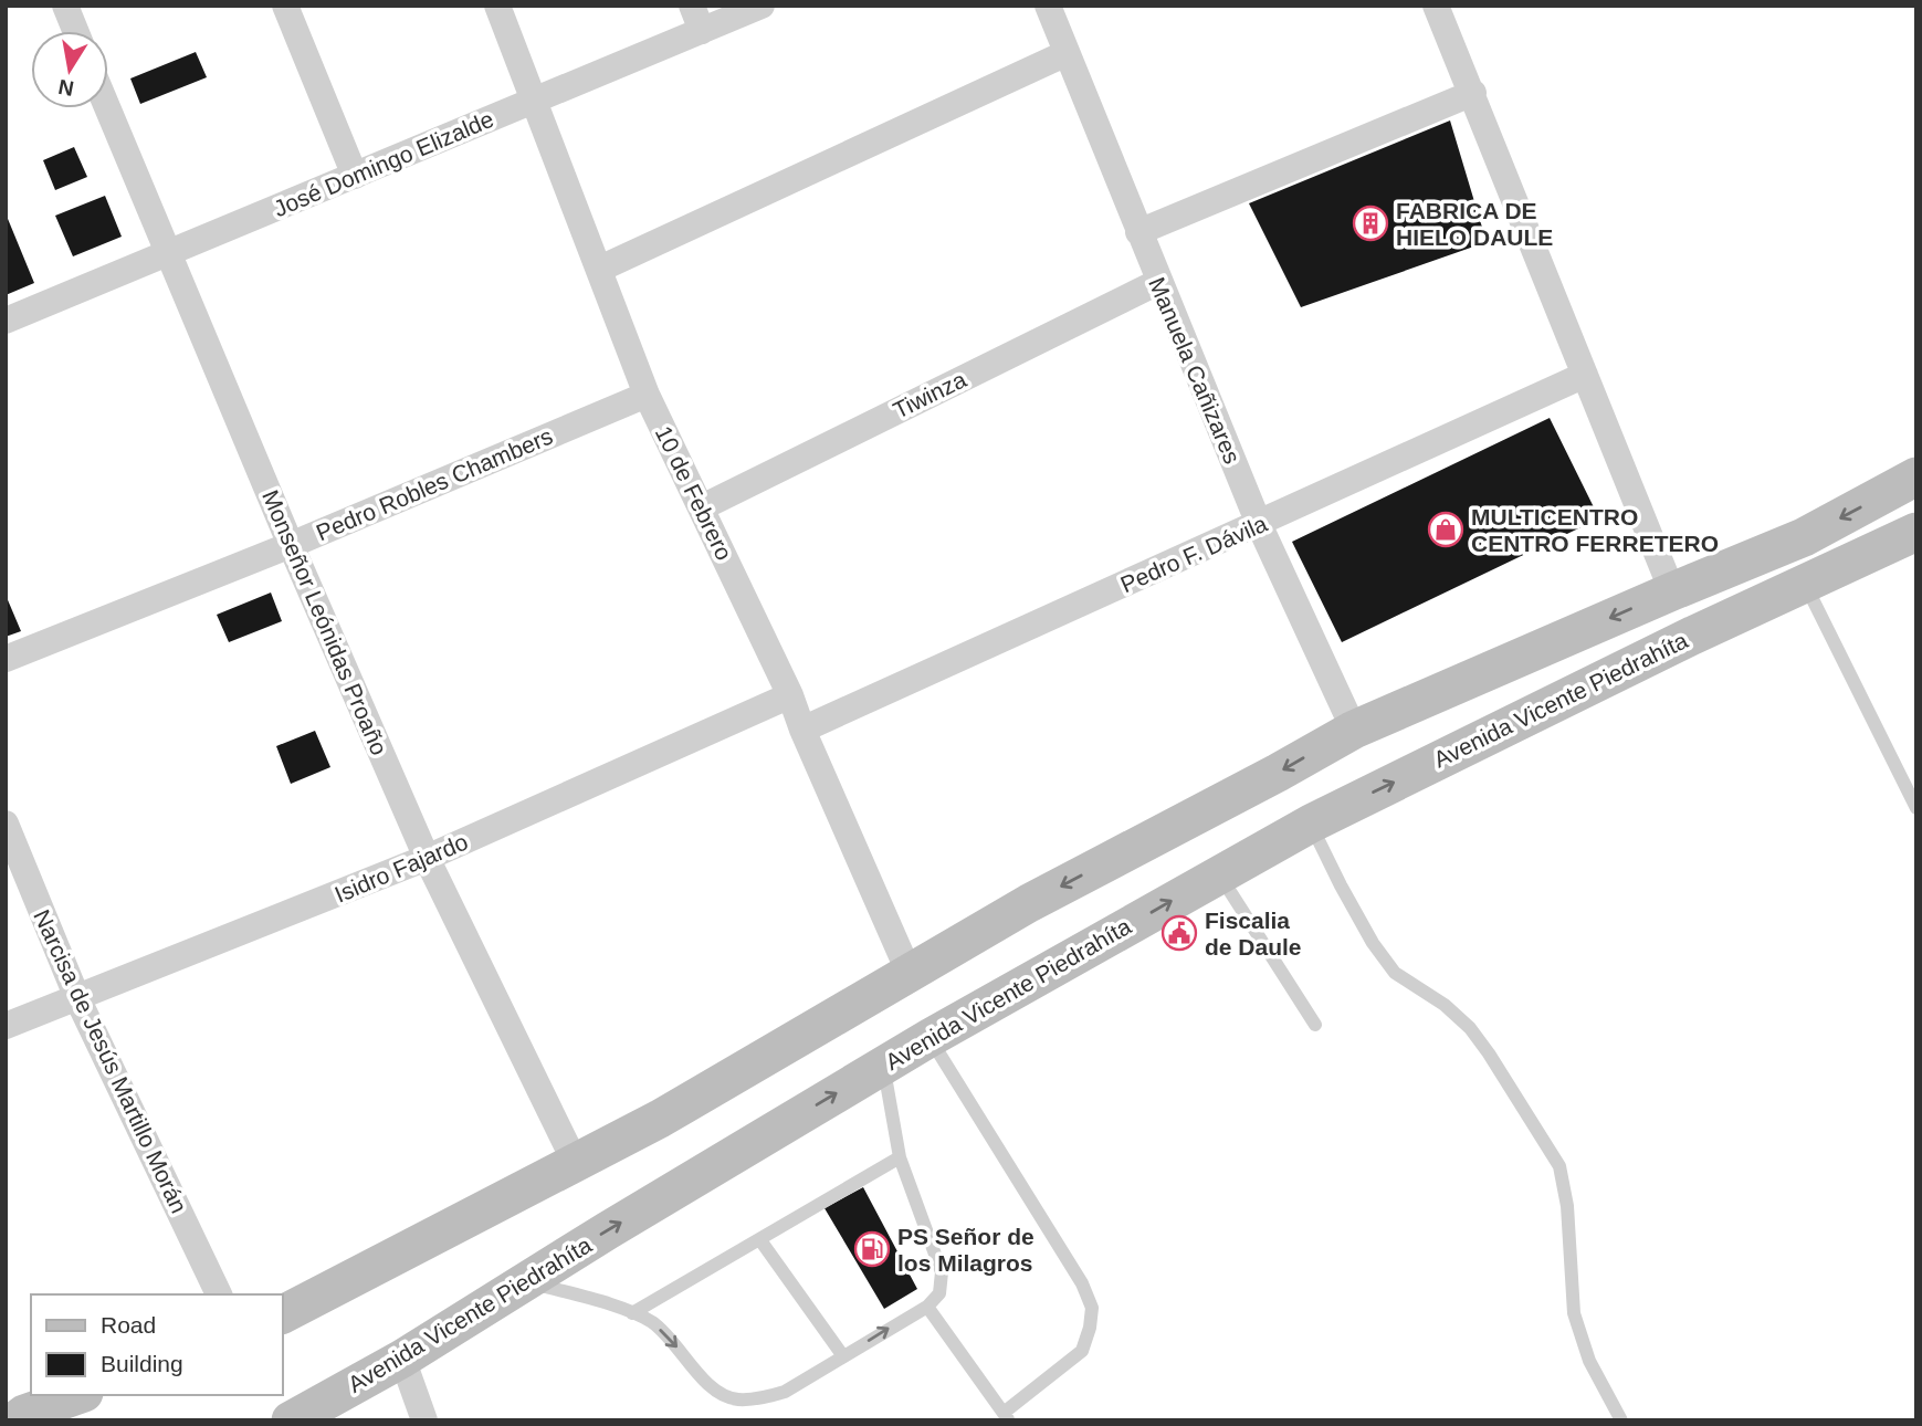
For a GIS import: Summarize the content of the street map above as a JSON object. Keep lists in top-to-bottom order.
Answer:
{
  "streets": {
    "main road": ["Avenida Vicente Piedrahíta"],
    "street": [
      "José Domingo Elizalde",
      "Manuela Cañizares",
      "Tiwinza",
      "Pedro Robles Chambers",
      "10 de Febrero",
      "Pedro F. Dávila",
      "Monseñor Leónidas Proaño",
      "Isidro Fajardo",
      "Narcisa de Jesús Martillo Morán"
    ]
  },
  "crossings": [
    ["José Domingo Elizalde", "10 de Febrero"],
    ["José Domingo Elizalde", "Monseñor Leónidas Proaño"],
    ["Manuela Cañizares", "Tiwinza"],
    ["Manuela Cañizares", "Pedro F. Dávila"],
    ["Tiwinza", "10 de Febrero"],
    ["Pedro Robles Chambers", "10 de Febrero"],
    ["Pedro Robles Chambers", "Monseñor Leónidas Proaño"],
    ["10 de Febrero", "Pedro F. Dávila"],
    ["10 de Febrero", "Isidro Fajardo"],
    ["Monseñor Leónidas Proaño", "Isidro Fajardo"],
    ["Isidro Fajardo", "Narcisa de Jesús Martillo Morán"]
  ],
  "places": {
    "building": ["FABRICA DE HIELO DAULE"],
    "shop": ["MULTICENTRO CENTRO FERRETERO"],
    "public building": ["Fiscalia de Daule"],
    "fuel station": ["PS Señor de los Milagros"]
  },
  "legend": ["Road", "Building"],
  "north": "bottom"
}
